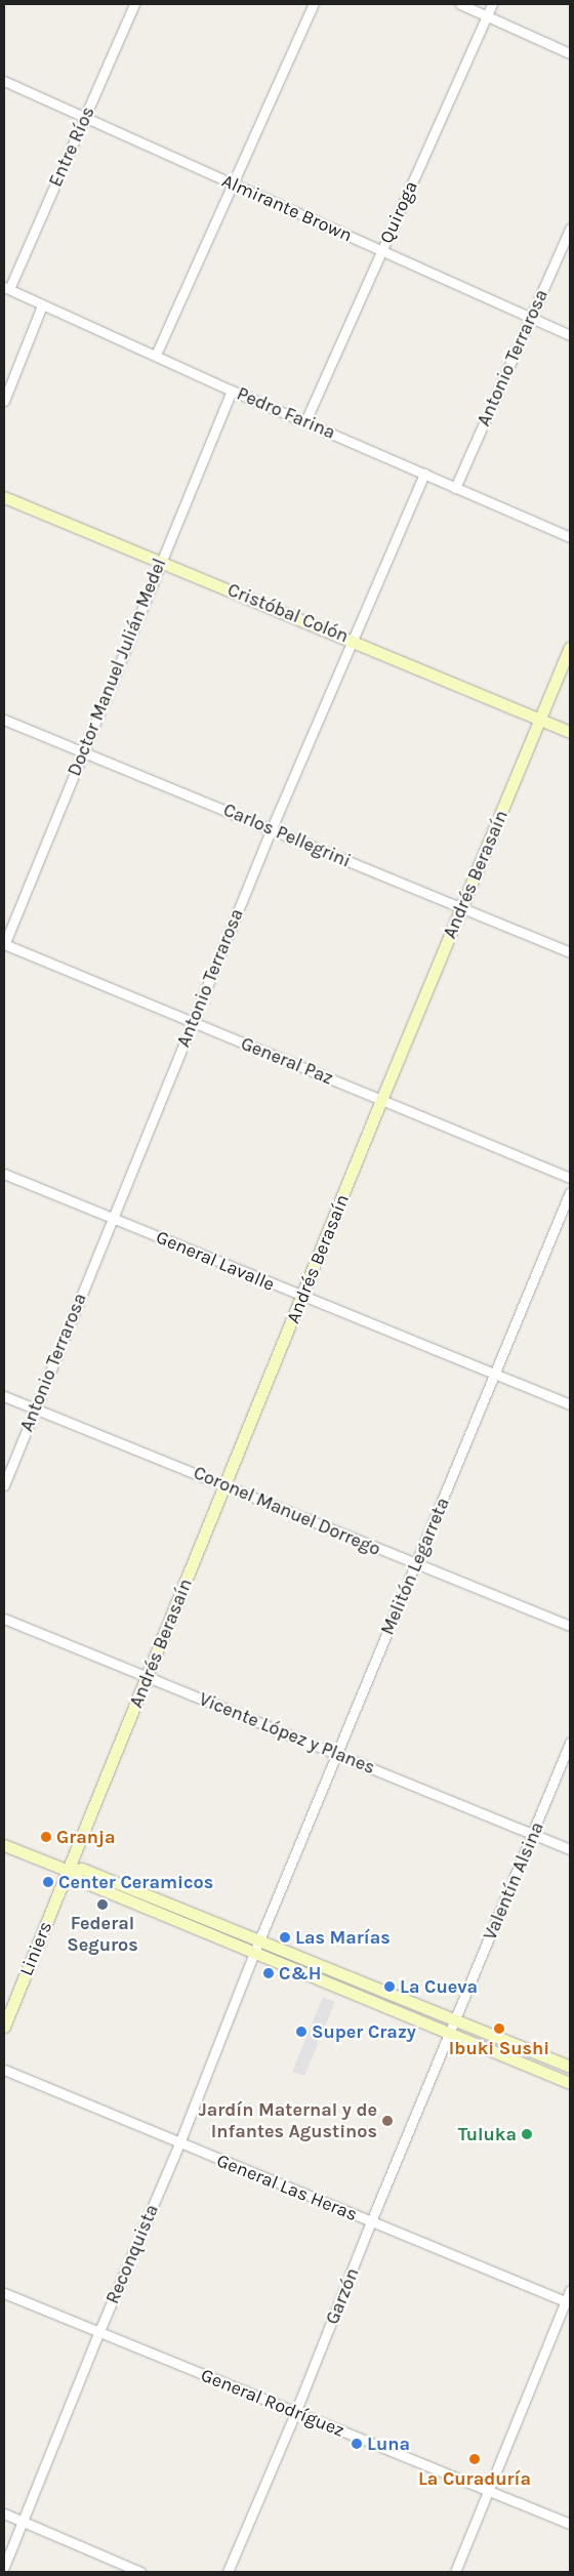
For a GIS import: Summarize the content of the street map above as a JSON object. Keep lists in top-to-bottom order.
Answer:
{
  "streets": {
    "street": [
      "Entre Ríos",
      "Almirante Brown",
      "Quiroga",
      "Antonio Terrarosa",
      "Pedro Farina",
      "Cristóbal Colón",
      "Doctor Manuel Julián Medel",
      "Carlos Pellegrini",
      "Andrés Berasaín",
      "General Paz",
      "General Lavalle",
      "Coronel Manuel Dorrego",
      "Melitón Legarreta",
      "Vicente López y Planes",
      "Valentín Alsina",
      "Liniers",
      "General Las Heras",
      "Reconquista",
      "Garzón",
      "General Rodríguez"
    ]
  },
  "crossings": [
    ["Entre Ríos", "Almirante Brown"],
    ["Entre Ríos", "Pedro Farina"],
    ["Almirante Brown", "Quiroga"],
    ["Almirante Brown", "Antonio Terrarosa"],
    ["Quiroga", "Pedro Farina"],
    ["Antonio Terrarosa", "Pedro Farina"],
    ["Antonio Terrarosa", "Cristóbal Colón"],
    ["Antonio Terrarosa", "Carlos Pellegrini"],
    ["Antonio Terrarosa", "General Paz"],
    ["Antonio Terrarosa", "General Lavalle"],
    ["Antonio Terrarosa", "Coronel Manuel Dorrego"],
    ["Pedro Farina", "Doctor Manuel Julián Medel"],
    ["Cristóbal Colón", "Doctor Manuel Julián Medel"],
    ["Cristóbal Colón", "Andrés Berasaín"],
    ["Doctor Manuel Julián Medel", "Carlos Pellegrini"],
    ["Doctor Manuel Julián Medel", "General Paz"],
    ["Carlos Pellegrini", "Andrés Berasaín"],
    ["Andrés Berasaín", "General Paz"],
    ["Andrés Berasaín", "General Lavalle"],
    ["Andrés Berasaín", "Coronel Manuel Dorrego"],
    ["Andrés Berasaín", "Vicente López y Planes"],
    ["Andrés Berasaín", "Liniers"],
    ["General Lavalle", "Melitón Legarreta"],
    ["Coronel Manuel Dorrego", "Melitón Legarreta"],
    ["Melitón Legarreta", "Vicente López y Planes"],
    ["Melitón Legarreta", "Reconquista"],
    ["Vicente López y Planes", "Valentín Alsina"],
    ["Valentín Alsina", "Garzón"],
    ["General Las Heras", "Reconquista"],
    ["General Las Heras", "Garzón"],
    ["Reconquista", "General Rodríguez"],
    ["Garzón", "General Rodríguez"]
  ],
  "places": [
    "Granja",
    "Center Ceramicos",
    "Federal Seguros",
    "Las Marías",
    "C&H",
    "La Cueva",
    "Ibuki Sushi",
    "Super Crazy",
    "Jardín Maternal y de Infantes Agustinos",
    "Tuluka",
    "Luna",
    "La Curaduría"
  ]
}
